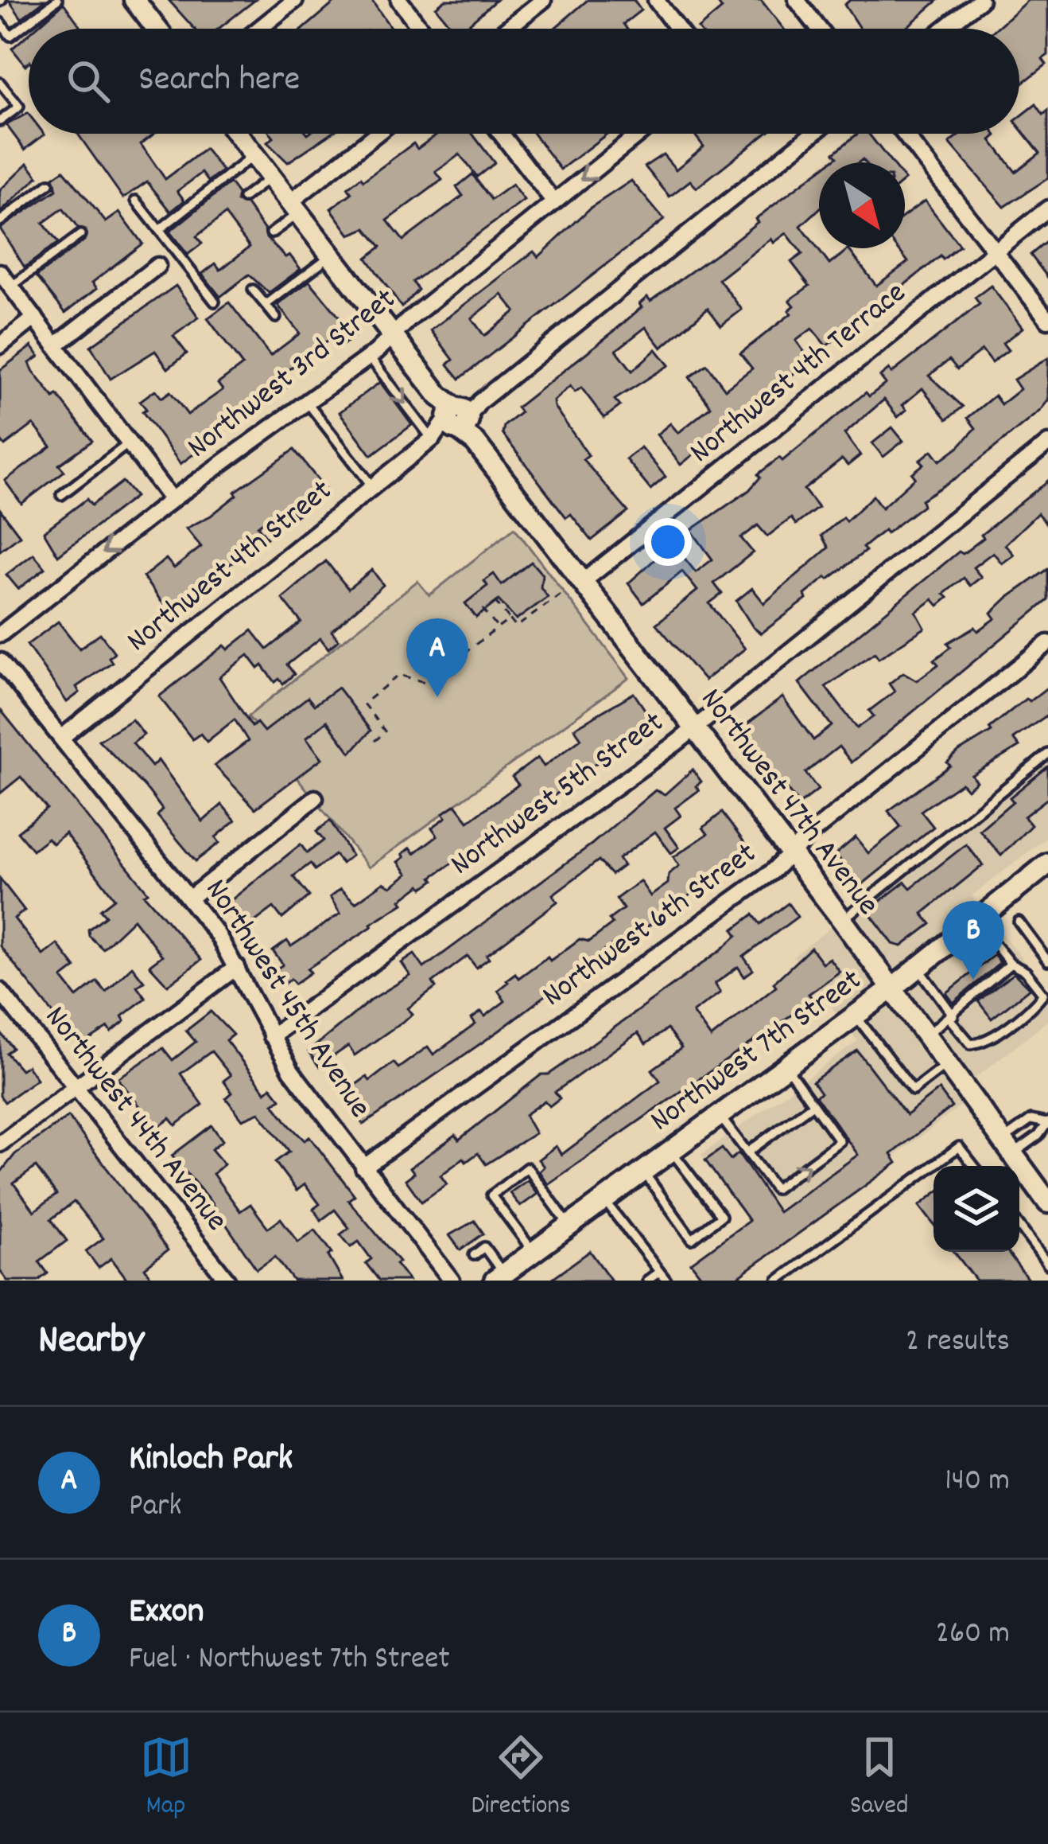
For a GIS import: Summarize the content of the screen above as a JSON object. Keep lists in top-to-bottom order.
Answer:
{
  "streets": {
    "street": [
      "Northwest 4th Terrace",
      "Northwest 3rd Street",
      "Northwest 4th Street",
      "Northwest 5th Street",
      "Northwest 47th Avenue",
      "Northwest 6th Street",
      "Northwest 45th Avenue",
      "Northwest 7th Street",
      "Northwest 44th Avenue"
    ]
  },
  "crossings": [
    ["Northwest 4th Terrace", "Northwest 47th Avenue"],
    ["Northwest 3rd Street", "Northwest 47th Avenue"],
    ["Northwest 4th Street", "Northwest 47th Avenue"],
    ["Northwest 4th Street", "Northwest 45th Avenue"],
    ["Northwest 5th Street", "Northwest 47th Avenue"],
    ["Northwest 5th Street", "Northwest 45th Avenue"],
    ["Northwest 47th Avenue", "Northwest 6th Street"],
    ["Northwest 47th Avenue", "Northwest 7th Street"],
    ["Northwest 6th Street", "Northwest 45th Avenue"]
  ],
  "one_way": ["Northwest 3rd Street"],
  "north": "bottom right",
  "page": {
    "search": "Search here",
    "pins": ["A", "B"],
    "heading": ["Nearby", "2 results"],
    "list": [
      {
        "mark": "A",
        "name": "Kinloch Park",
        "note": "Park",
        "value": "140 m"
      },
      {
        "mark": "B",
        "name": "Exxon",
        "note": "Fuel · Northwest 7th Street",
        "value": "260 m"
      }
    ],
    "nav": ["Map", "Directions", "Saved"]
  }
}
